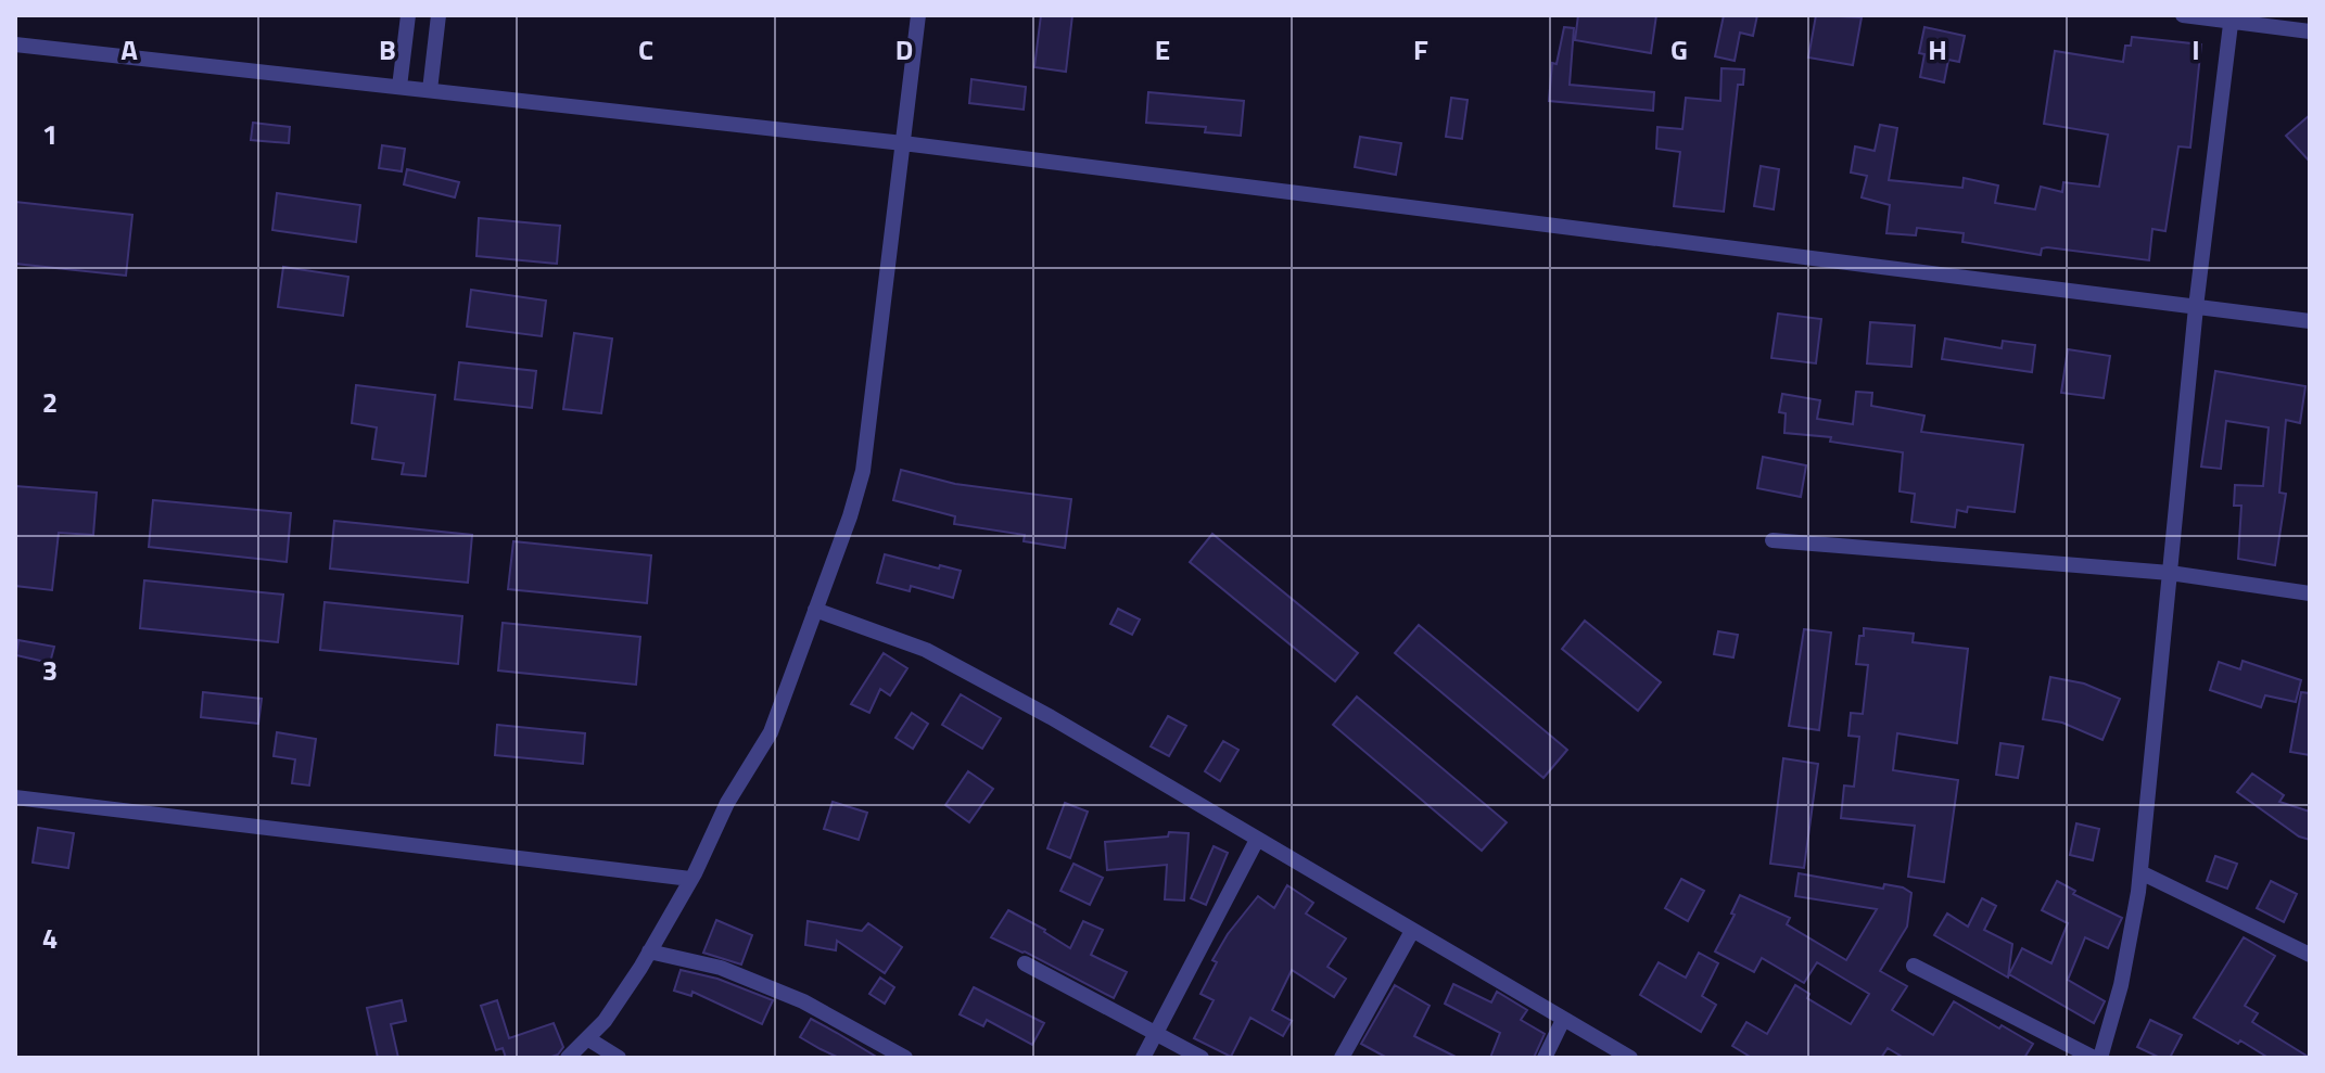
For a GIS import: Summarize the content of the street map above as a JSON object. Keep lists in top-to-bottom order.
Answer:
{
  "grid": {
    "columns": [
      "A",
      "B",
      "C",
      "D",
      "E",
      "F",
      "G",
      "H",
      "I"
    ],
    "rows": [
      "1",
      "2",
      "3",
      "4"
    ]
  }
}
